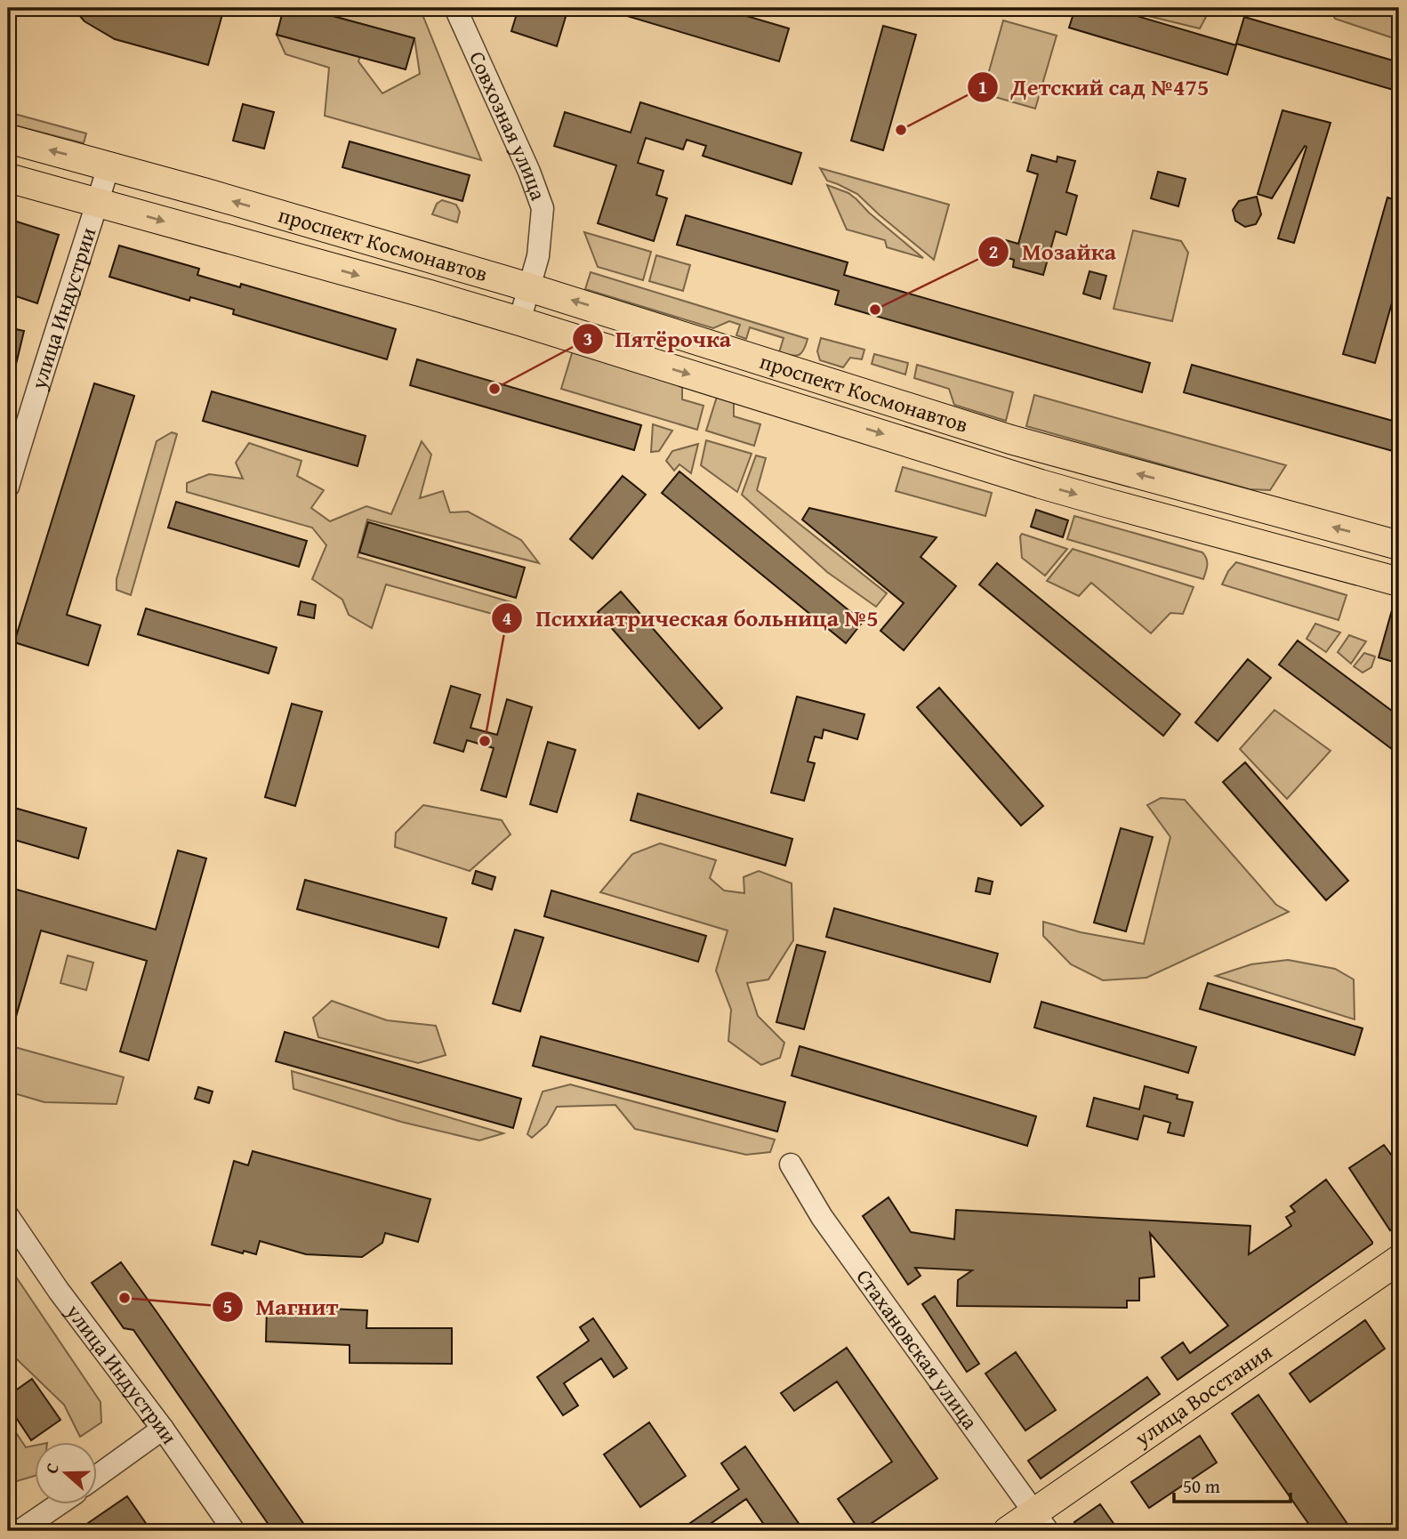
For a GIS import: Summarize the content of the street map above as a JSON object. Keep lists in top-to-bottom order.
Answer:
{
  "streets": {
    "main road": ["проспект Космонавтов", "улица Восстания"],
    "street": ["Совхозная улица", "улица Индустрии", "Стахановская улица"]
  },
  "crossings": [
    ["Совхозная улица", "проспект Космонавтов"],
    ["проспект Космонавтов", "улица Индустрии"],
    ["Стахановская улица", "улица Восстания"]
  ],
  "places": [
    "Детский сад №475",
    "Мозайка",
    "Пятёрочка",
    "Психиатрическая больница №5",
    "Магнит"
  ],
  "scale_bar": "50 m",
  "north": "left"
}
